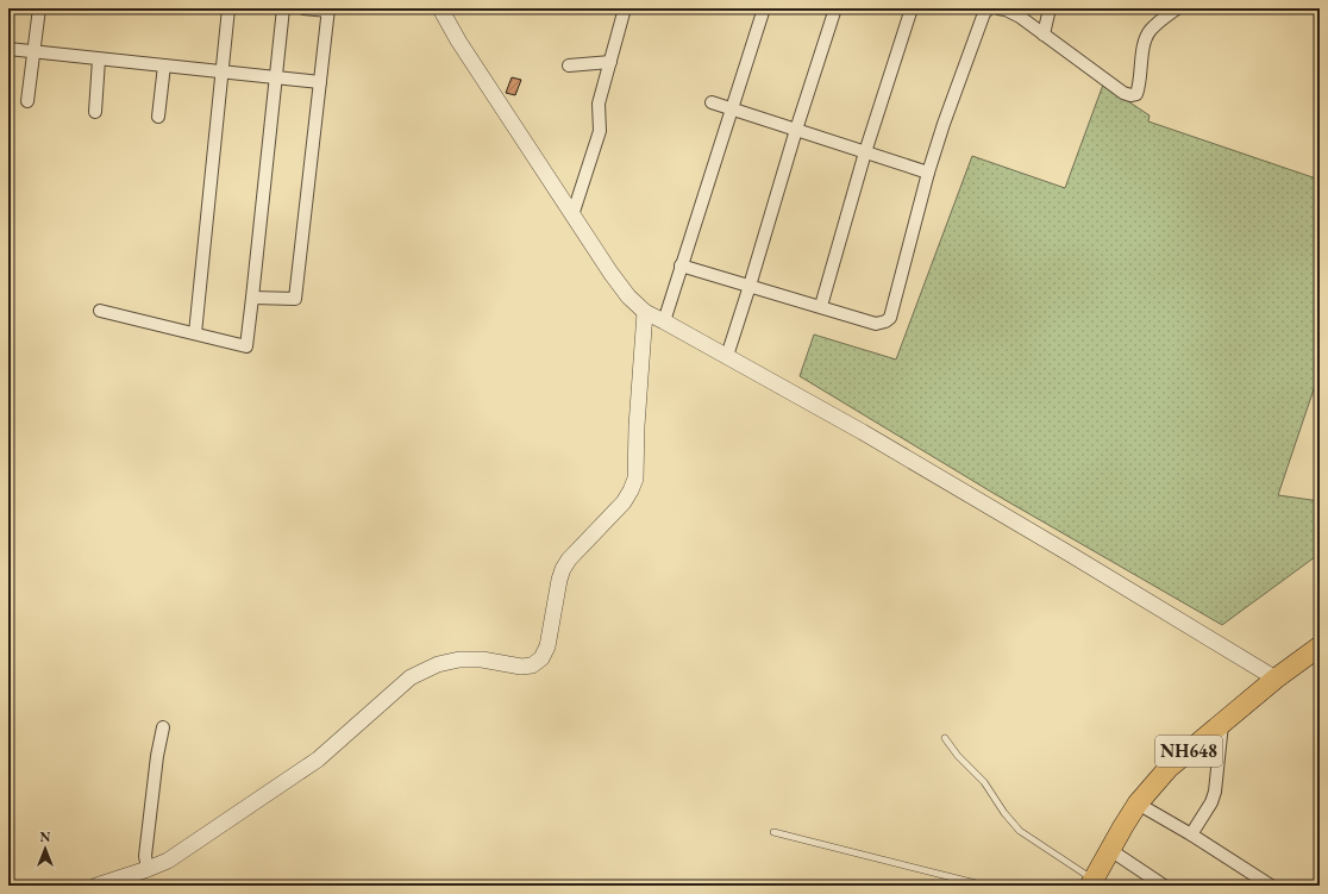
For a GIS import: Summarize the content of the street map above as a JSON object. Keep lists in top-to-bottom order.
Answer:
{
  "streets": {
    "highway": ["NH648"]
  },
  "north": "top"
}
